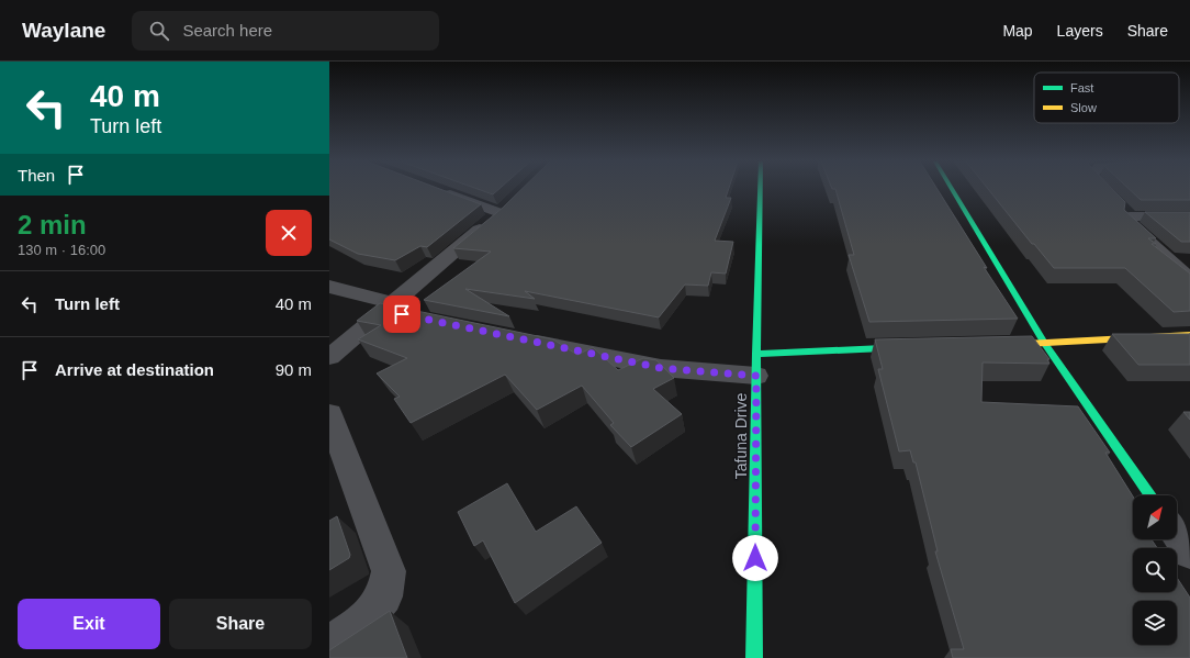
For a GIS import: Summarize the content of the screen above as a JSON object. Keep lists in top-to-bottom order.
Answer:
{
  "streets": {
    "street": ["Tafuna Drive"]
  },
  "legend": ["Fast", "Slow"],
  "north": "top right",
  "page": {
    "header": "Waylane",
    "search": "Search here",
    "nav": ["Map", "Layers", "Share"],
    "turn": ["40 m", "Turn left"],
    "then": "Then",
    "heading": ["2 min", "130 m · 16:00"],
    "list": [
      {
        "name": "Turn left",
        "value": "40 m"
      },
      {
        "name": "Arrive at destination",
        "value": "90 m"
      }
    ],
    "buttons": ["Exit", "Share"]
  }
}
